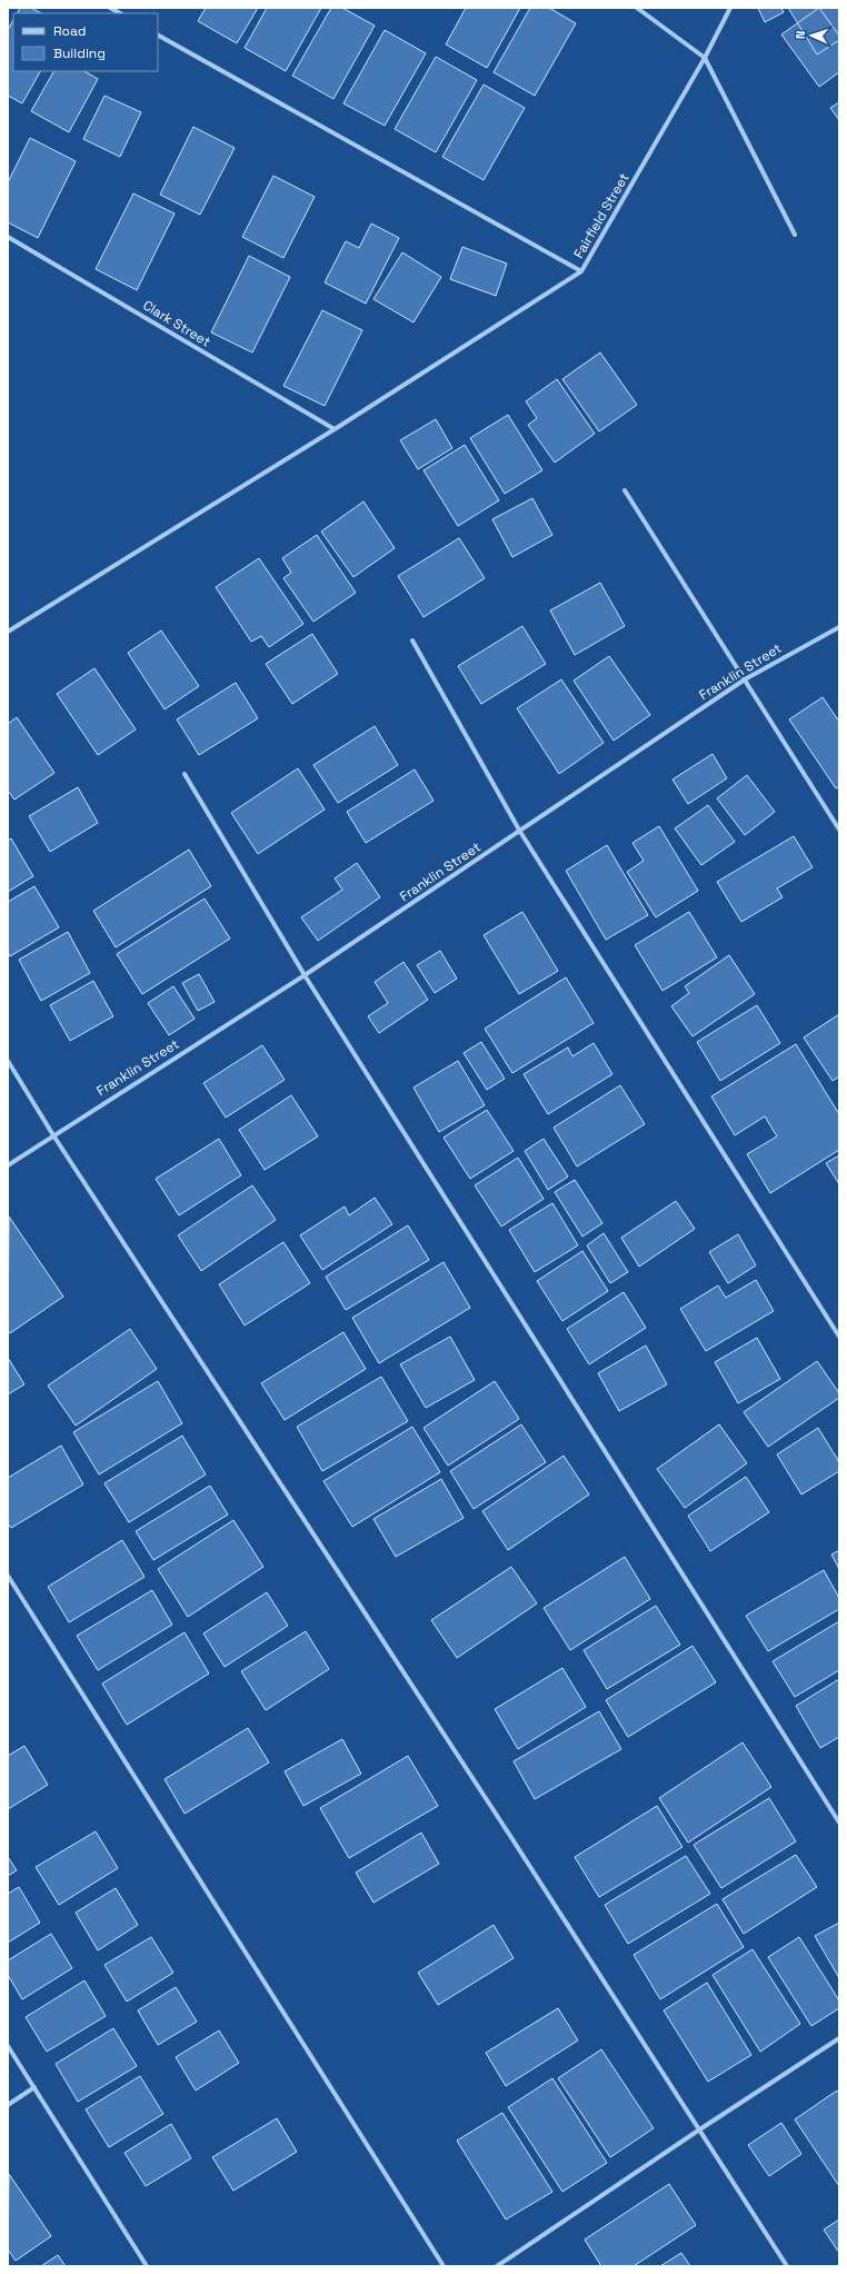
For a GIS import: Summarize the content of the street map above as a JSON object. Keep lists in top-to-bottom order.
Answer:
{
  "streets": {
    "street": ["Fairfield Street", "Clark Street", "Franklin Street"]
  },
  "crossings": [
    ["Fairfield Street", "Clark Street"]
  ],
  "legend": ["Road", "Building"],
  "north": "left"
}
